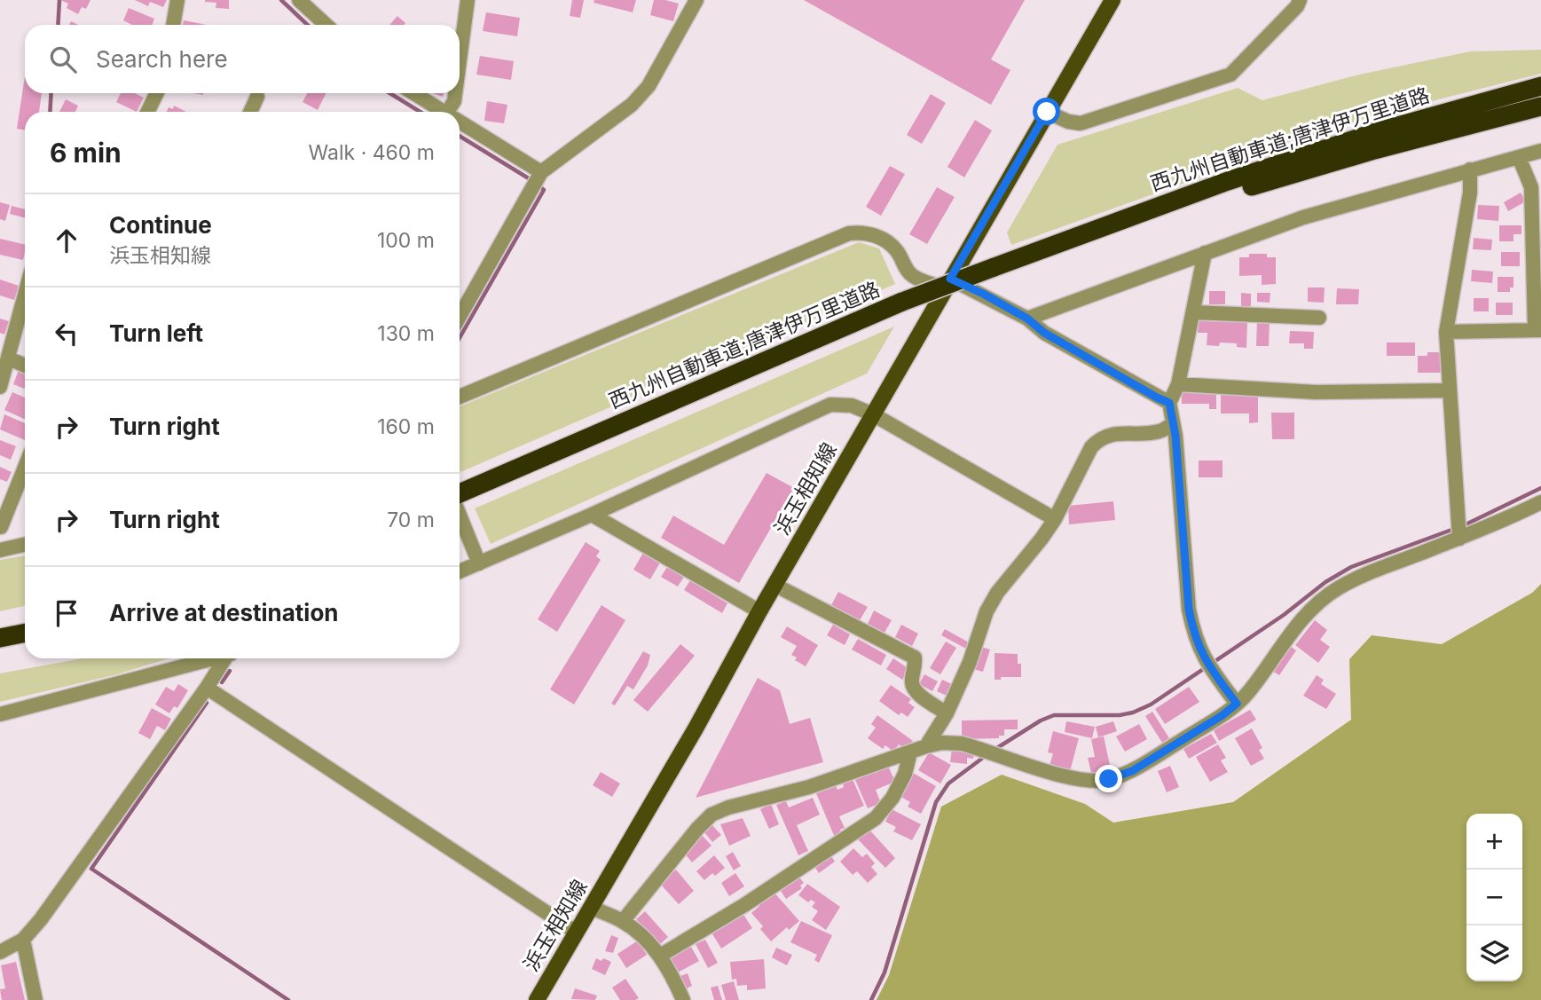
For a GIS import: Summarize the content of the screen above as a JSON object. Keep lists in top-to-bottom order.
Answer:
{
  "streets": {
    "highway": ["西九州自動車道;唐津伊万里道路"],
    "main road": ["浜玉相知線"]
  },
  "page": {
    "search": "Search here",
    "heading": ["6 min", "Walk · 460 m"],
    "list": [
      ["Continue", "浜玉相知線", "100 m"],
      ["Turn left", "130 m"],
      ["Turn right", "160 m"],
      ["Turn right", "70 m"],
      "Arrive at destination"
    ],
    "map_buttons": ["+", "−"]
  }
}
